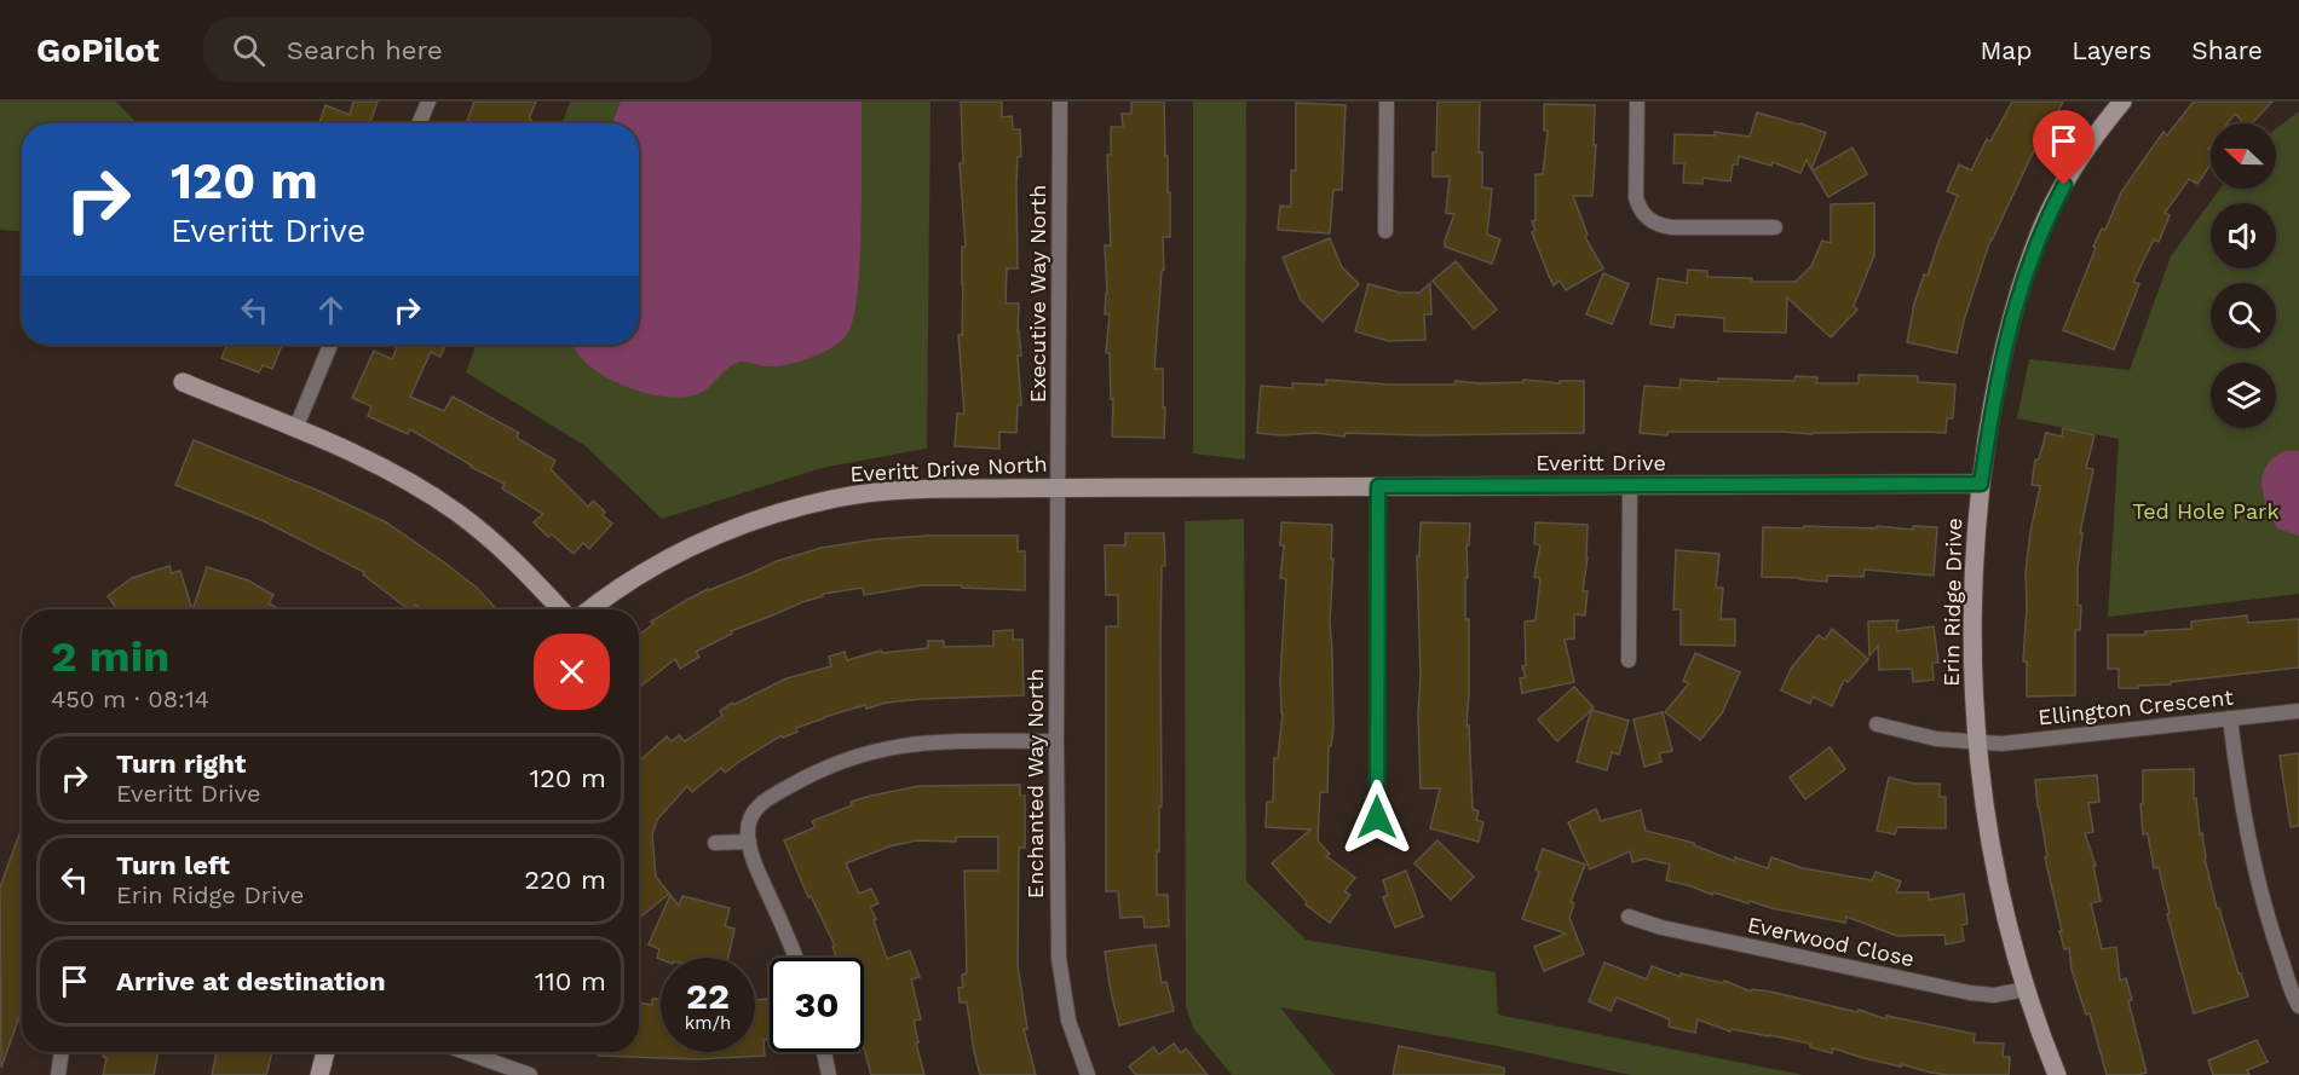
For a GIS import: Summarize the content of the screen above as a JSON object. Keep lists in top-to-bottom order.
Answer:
{
  "streets": {
    "street": [
      "Executive Way North",
      "Everitt Drive",
      "Everitt Drive North",
      "Erin Ridge Drive",
      "Ellington Crescent",
      "Enchanted Way North",
      "Everwood Close"
    ]
  },
  "crossings": [
    ["Executive Way North", "Everitt Drive North"],
    ["Executive Way North", "Enchanted Way North"],
    ["Everitt Drive", "Everitt Drive North"],
    ["Everitt Drive", "Erin Ridge Drive"],
    ["Everitt Drive North", "Enchanted Way North"],
    ["Erin Ridge Drive", "Ellington Crescent"],
    ["Erin Ridge Drive", "Everwood Close"]
  ],
  "parks": ["Ted Hole Park"],
  "north": "left",
  "page": {
    "header": "GoPilot",
    "search": "Search here",
    "nav": ["Map", "Layers", "Share"],
    "turn": ["120 m", "Everitt Drive"],
    "heading": ["2 min", "450 m · 08:14"],
    "list": [
      {
        "name": "Turn right",
        "note": "Everitt Drive",
        "value": "120 m"
      },
      {
        "name": "Turn left",
        "note": "Erin Ridge Drive",
        "value": "220 m"
      },
      {
        "name": "Arrive at destination",
        "value": "110 m"
      }
    ],
    "speed": "22 km/h",
    "limit": "30"
  }
}
